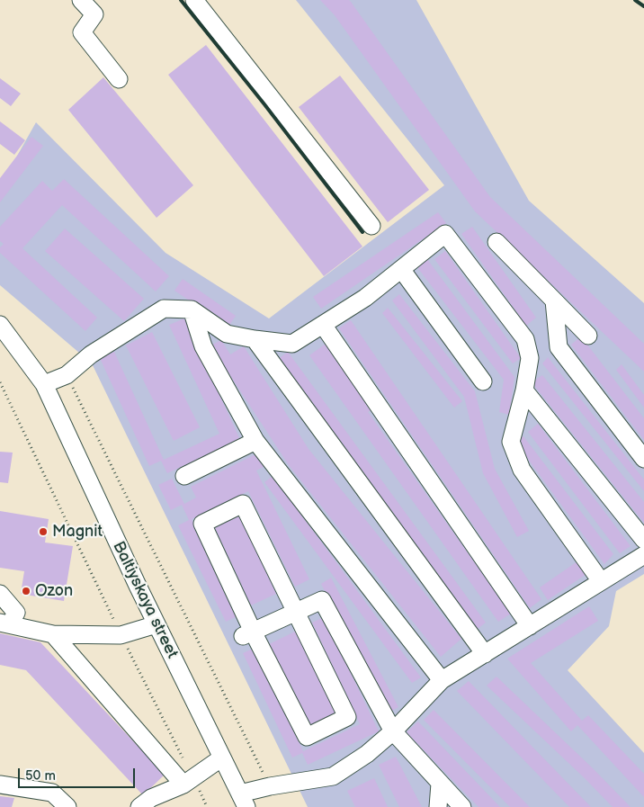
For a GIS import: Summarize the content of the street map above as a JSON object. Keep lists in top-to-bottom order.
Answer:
{
  "streets": {
    "street": ["Baltiyskaya street"]
  },
  "places": ["Magnit", "Ozon"],
  "scale_bar": "50 m"
}
